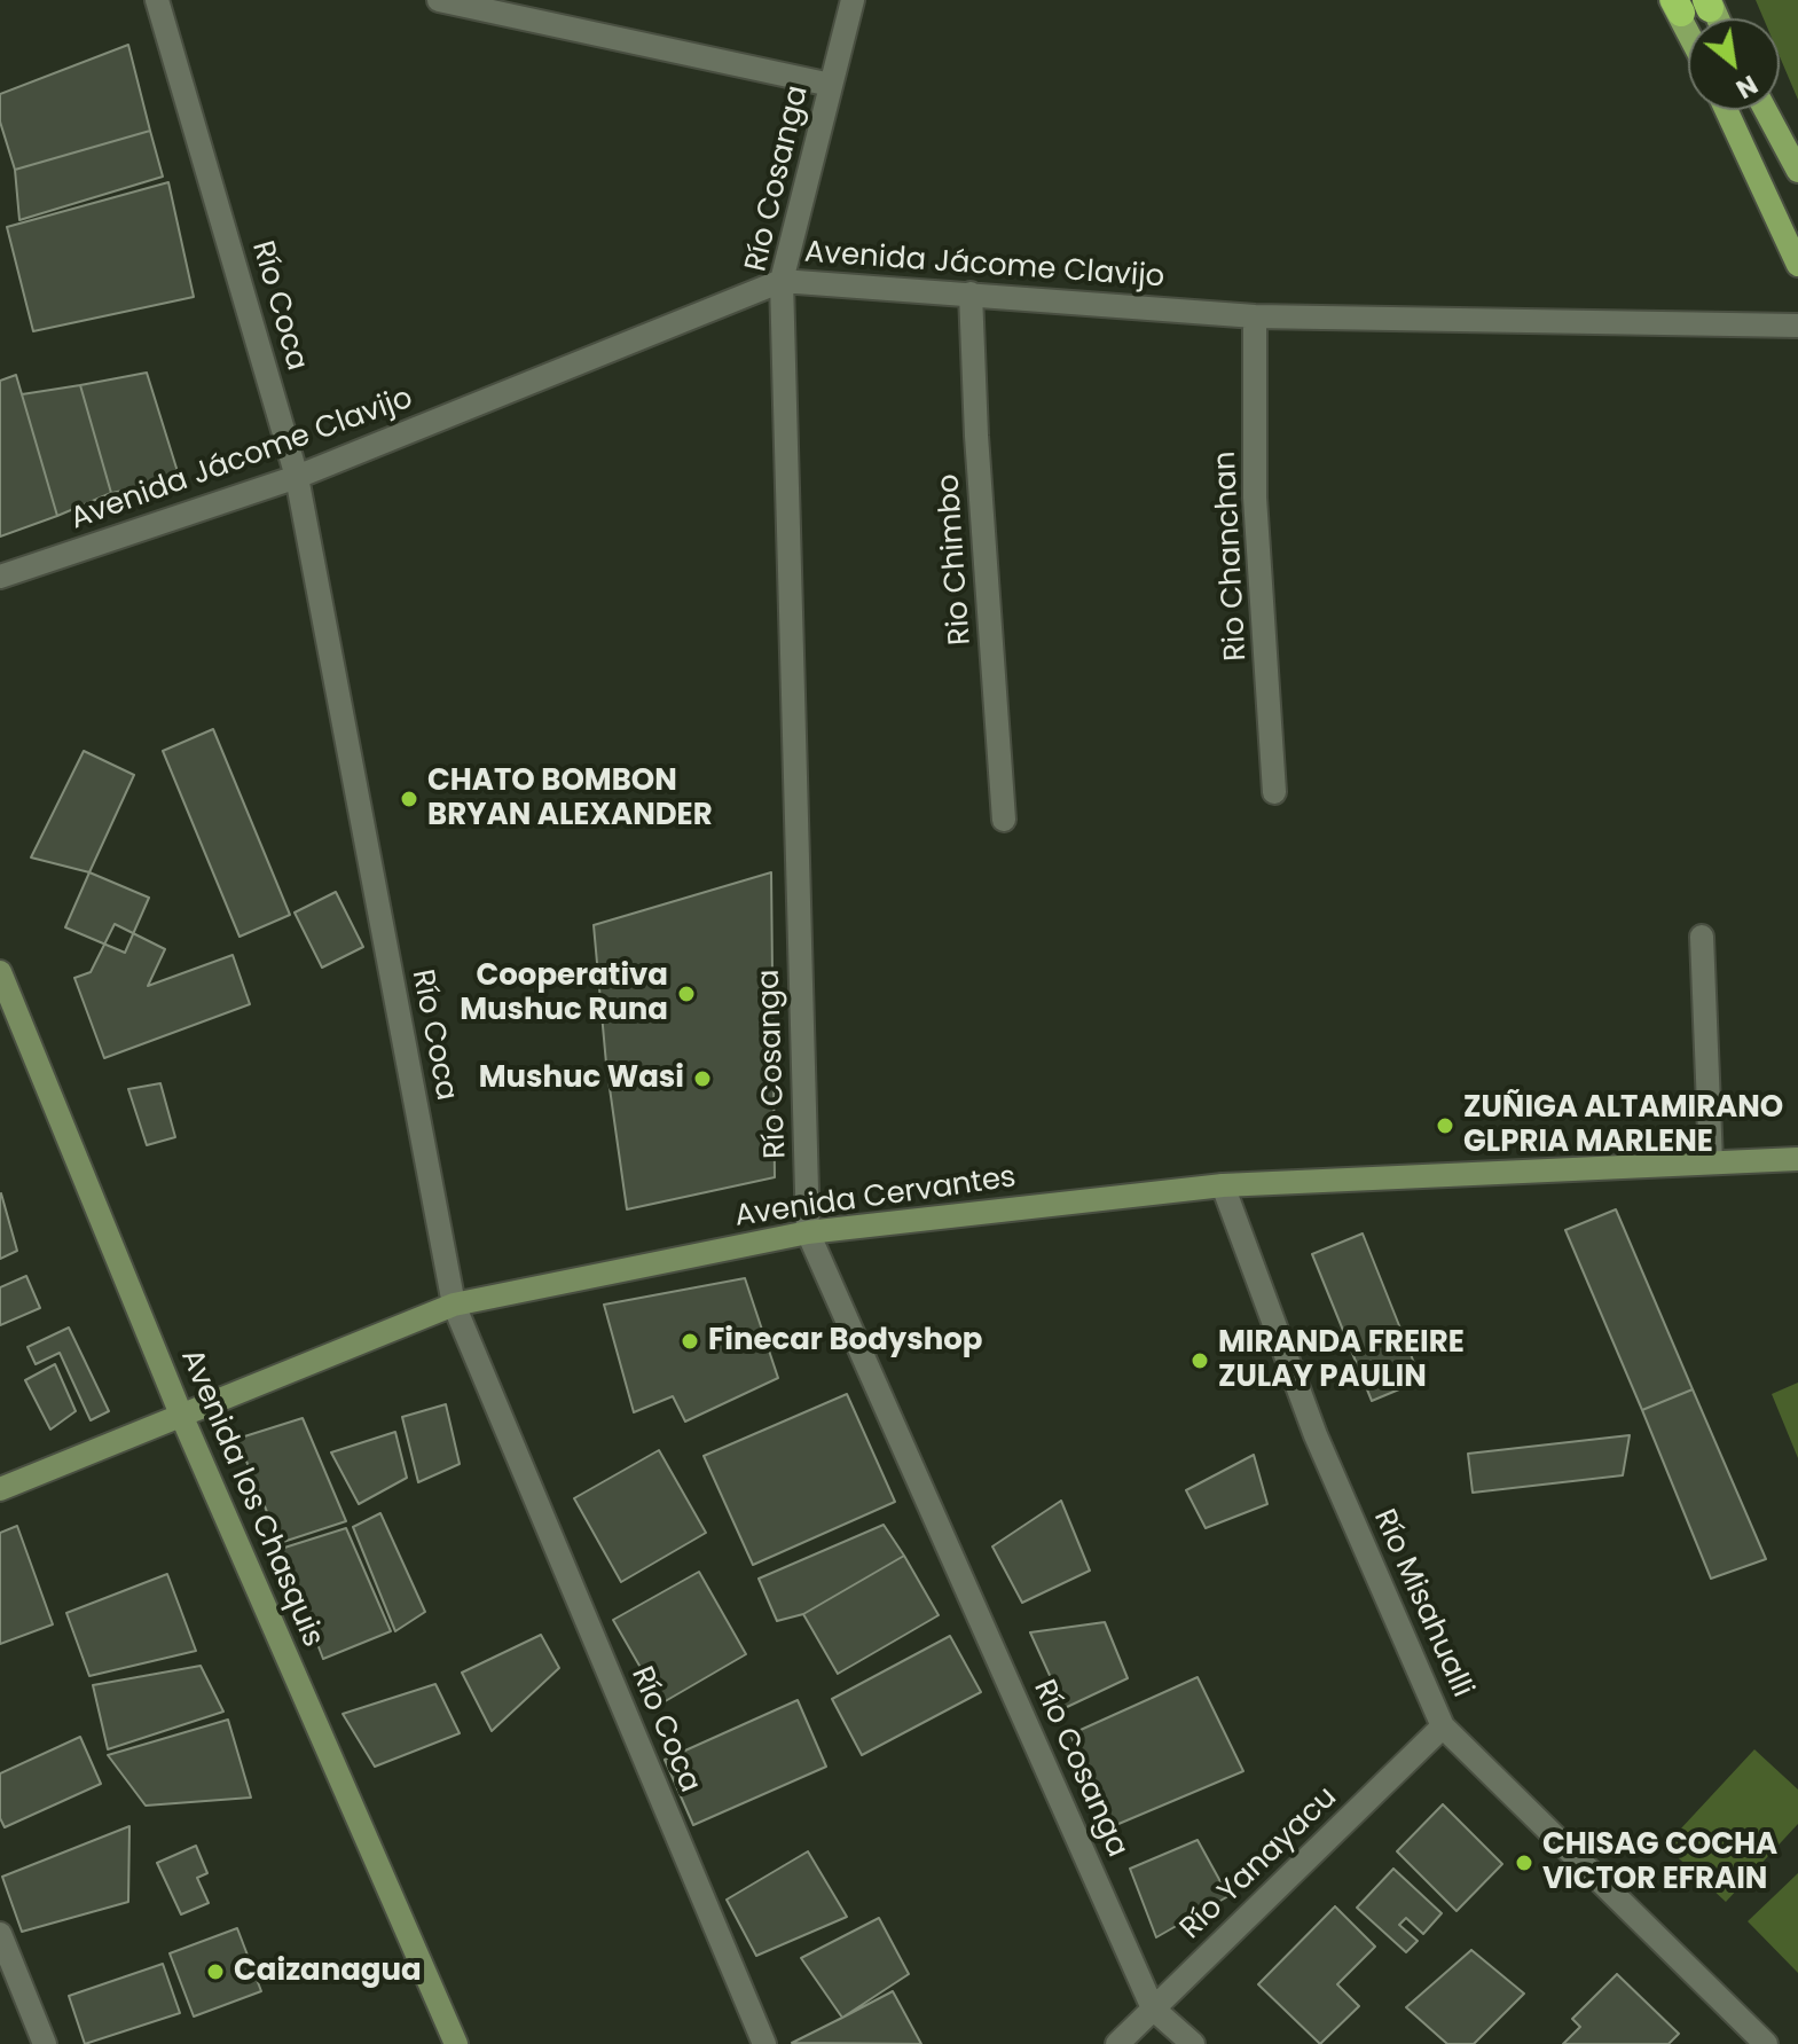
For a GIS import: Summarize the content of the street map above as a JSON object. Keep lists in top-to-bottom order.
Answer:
{
  "streets": {
    "street": [
      "Río Cosanga",
      "Avenida Jácome Clavijo",
      "Río Coca",
      "Rio Chanchan",
      "Rio Chimbo",
      "Avenida Cervantes",
      "Avenida los Chasquis",
      "Río Misahualli",
      "Río Yanayacu"
    ]
  },
  "crossings": [
    ["Río Cosanga", "Avenida Jácome Clavijo"],
    ["Río Cosanga", "Avenida Cervantes"],
    ["Río Cosanga", "Río Yanayacu"],
    ["Avenida Jácome Clavijo", "Río Coca"],
    ["Avenida Jácome Clavijo", "Rio Chanchan"],
    ["Avenida Jácome Clavijo", "Rio Chimbo"],
    ["Río Coca", "Avenida Cervantes"],
    ["Avenida Cervantes", "Avenida los Chasquis"],
    ["Avenida Cervantes", "Río Misahualli"],
    ["Río Misahualli", "Río Yanayacu"]
  ],
  "places": [
    "CHATO BOMBON BRYAN ALEXANDER",
    "Cooperativa Mushuc Runa",
    "Mushuc Wasi",
    "ZUÑIGA ALTAMIRANO GLPRIA MARLENE",
    "Finecar Bodyshop",
    "MIRANDA FREIRE ZULAY PAULIN",
    "CHISAG COCHA VICTOR EFRAIN",
    "Caizanagua"
  ],
  "north": "bottom right"
}
